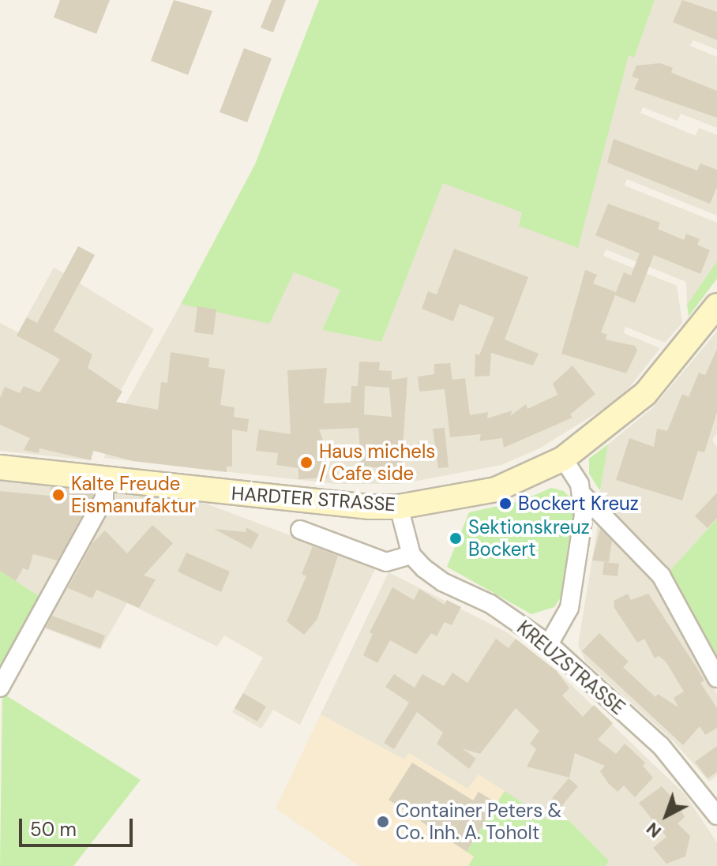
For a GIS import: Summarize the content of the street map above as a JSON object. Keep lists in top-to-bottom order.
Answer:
{
  "streets": {
    "main road": ["HARDTER STRASSE"],
    "street": ["KREUZSTRASSE"]
  },
  "places": [
    "Haus michels / Cafe side",
    "Kalte Freude Eismanufaktur",
    "Bockert Kreuz",
    "Sektionskreuz Bockert",
    "Container Peters & Co. Inh. A. Toholt"
  ],
  "scale_bar": "50 m",
  "north": "bottom left"
}
